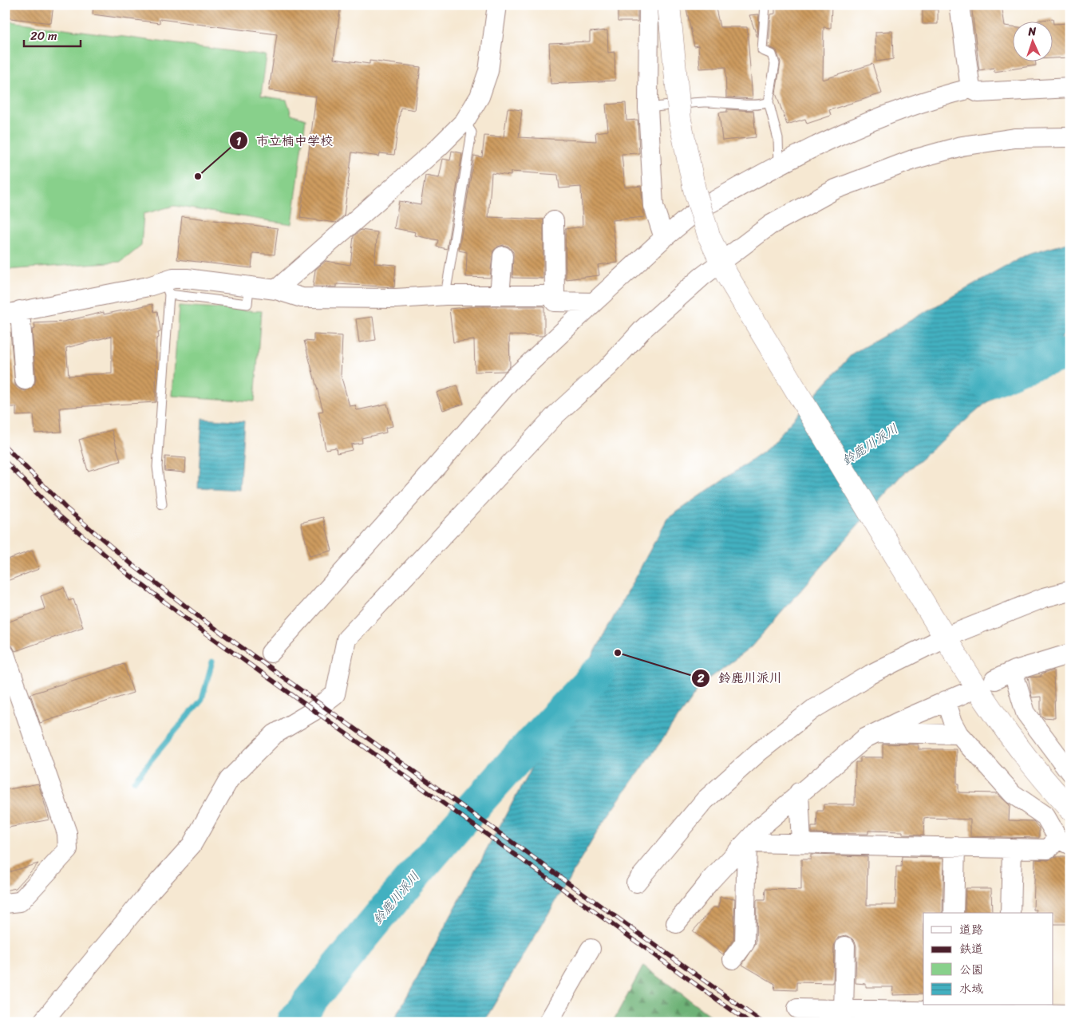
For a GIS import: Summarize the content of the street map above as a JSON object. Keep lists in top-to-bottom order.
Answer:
{
  "water": ["鈴鹿川派川"],
  "places": ["市立楠中学校", "鈴鹿川派川"],
  "legend": [
    "道路",
    "鉄道",
    "公園",
    "水域"
  ],
  "scale_bar": "20 m",
  "north": "top"
}
